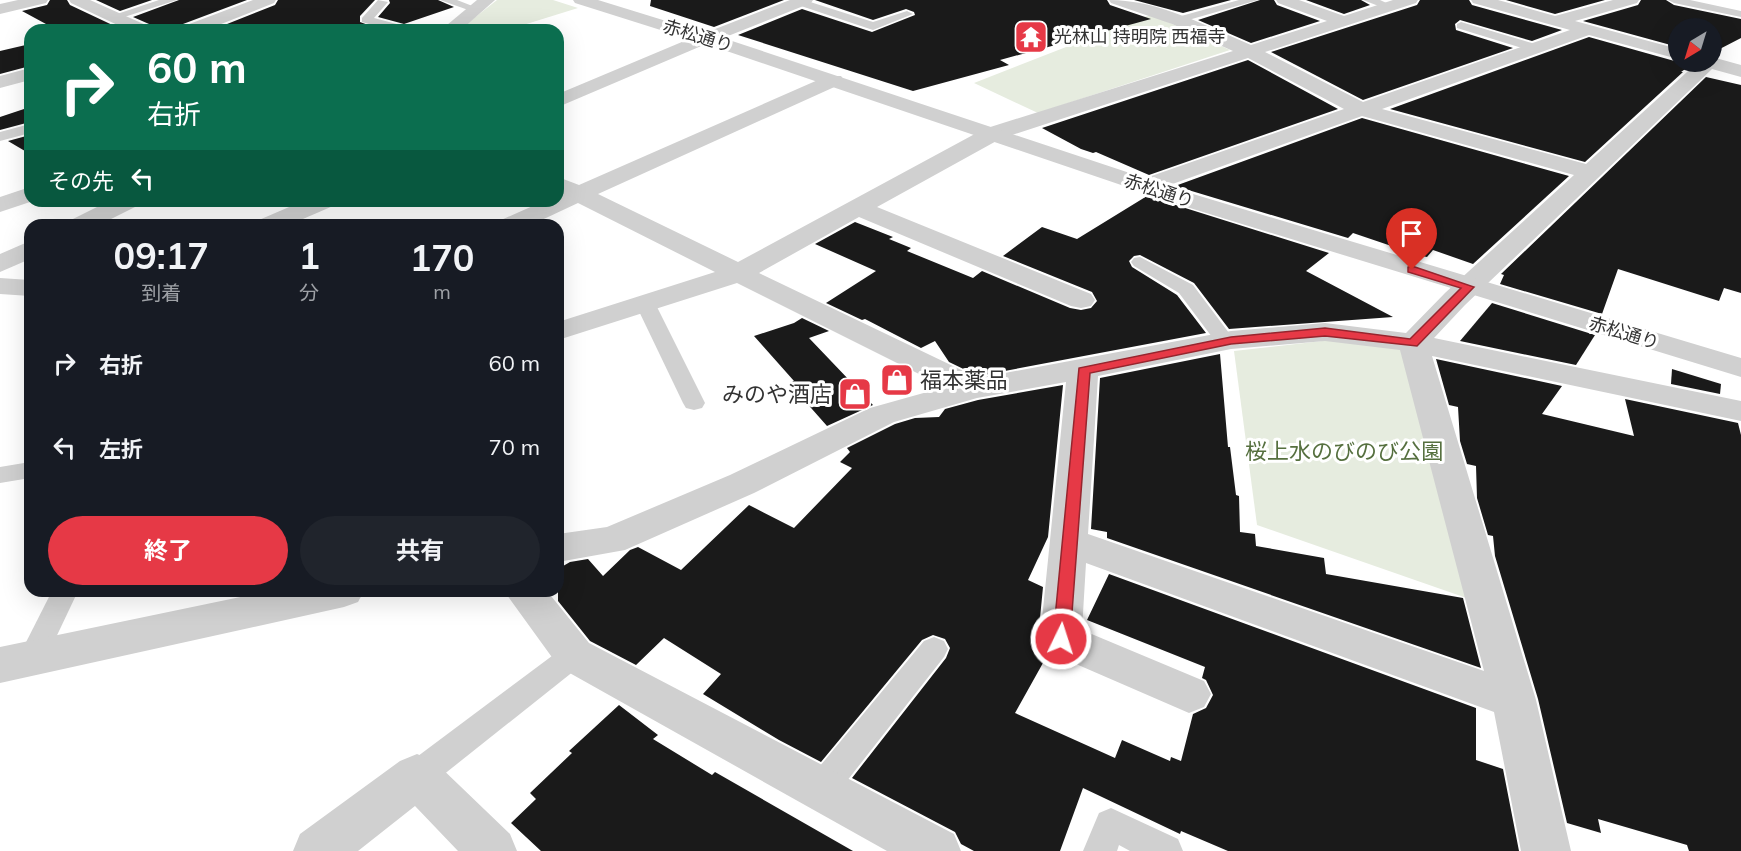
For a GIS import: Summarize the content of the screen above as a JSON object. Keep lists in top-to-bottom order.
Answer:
{
  "streets": {
    "street": ["赤松通り"]
  },
  "parks": ["桜上水のびのび公園"],
  "places": {
    "temple": ["光林山 持明院 西福寺"],
    "shop": ["福本薬品", "みのや酒店"]
  },
  "north": "bottom left",
  "page": {
    "turn": ["60 m", "右折"],
    "then": "その先",
    "eta": [
      "09:17",
      "到着",
      "1",
      "分",
      "170",
      "m"
    ],
    "list": [
      {
        "name": "右折",
        "value": "60 m"
      },
      {
        "name": "左折",
        "value": "70 m"
      }
    ],
    "buttons": ["終了", "共有"]
  }
}
